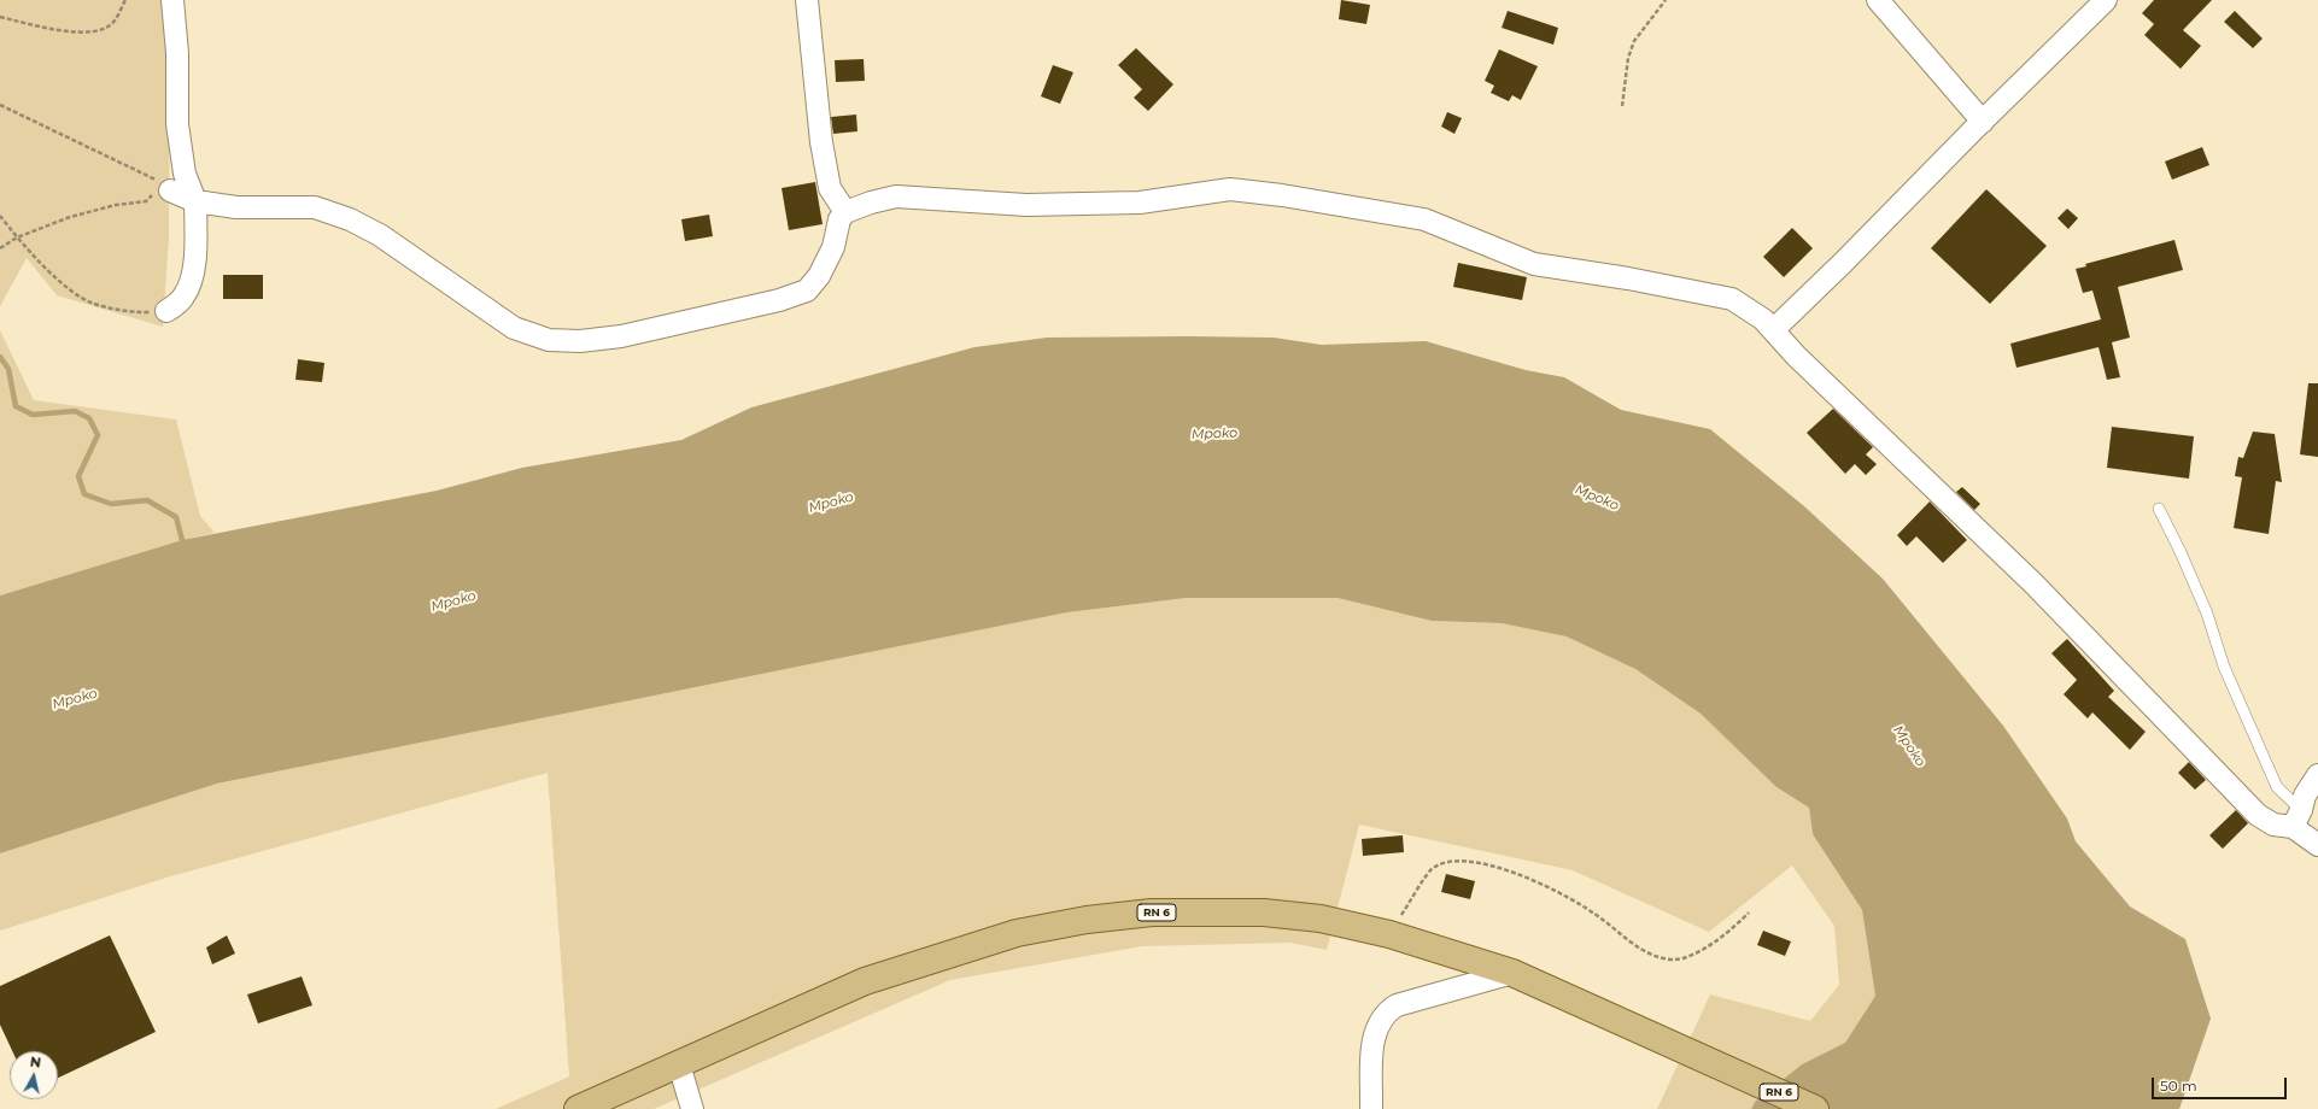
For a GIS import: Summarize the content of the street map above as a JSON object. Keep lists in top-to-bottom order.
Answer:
{
  "streets": {
    "main road": ["RN 6"]
  },
  "water": ["Mpoko"],
  "scale_bar": "50 m",
  "north": "top"
}
